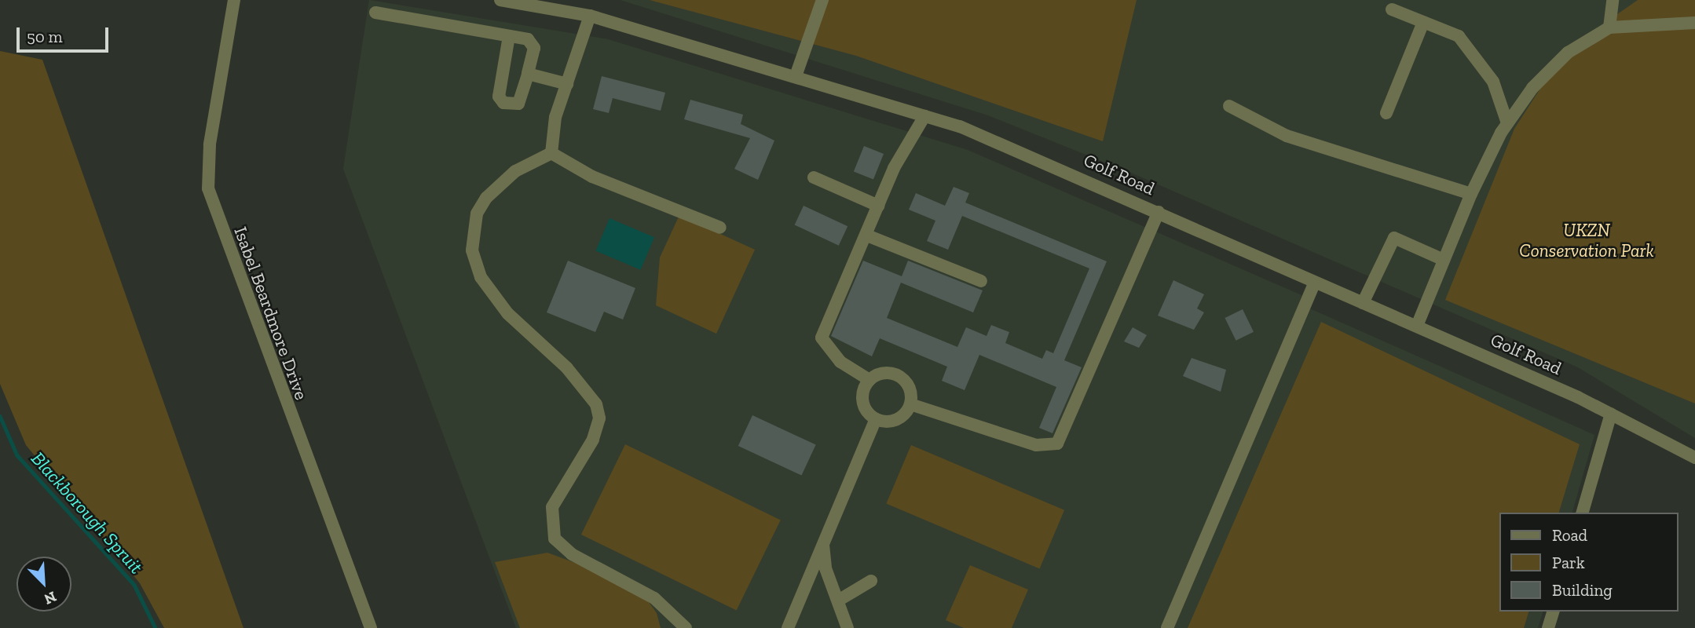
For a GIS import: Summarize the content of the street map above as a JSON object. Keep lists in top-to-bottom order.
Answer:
{
  "streets": {
    "street": ["Golf Road", "Isabel Beardmore Drive"]
  },
  "water": ["Blackborough Spruit"],
  "parks": ["UKZN Conservation Park"],
  "legend": ["Road", "Park", "Building"],
  "scale_bar": "50 m",
  "north": "bottom right"
}
